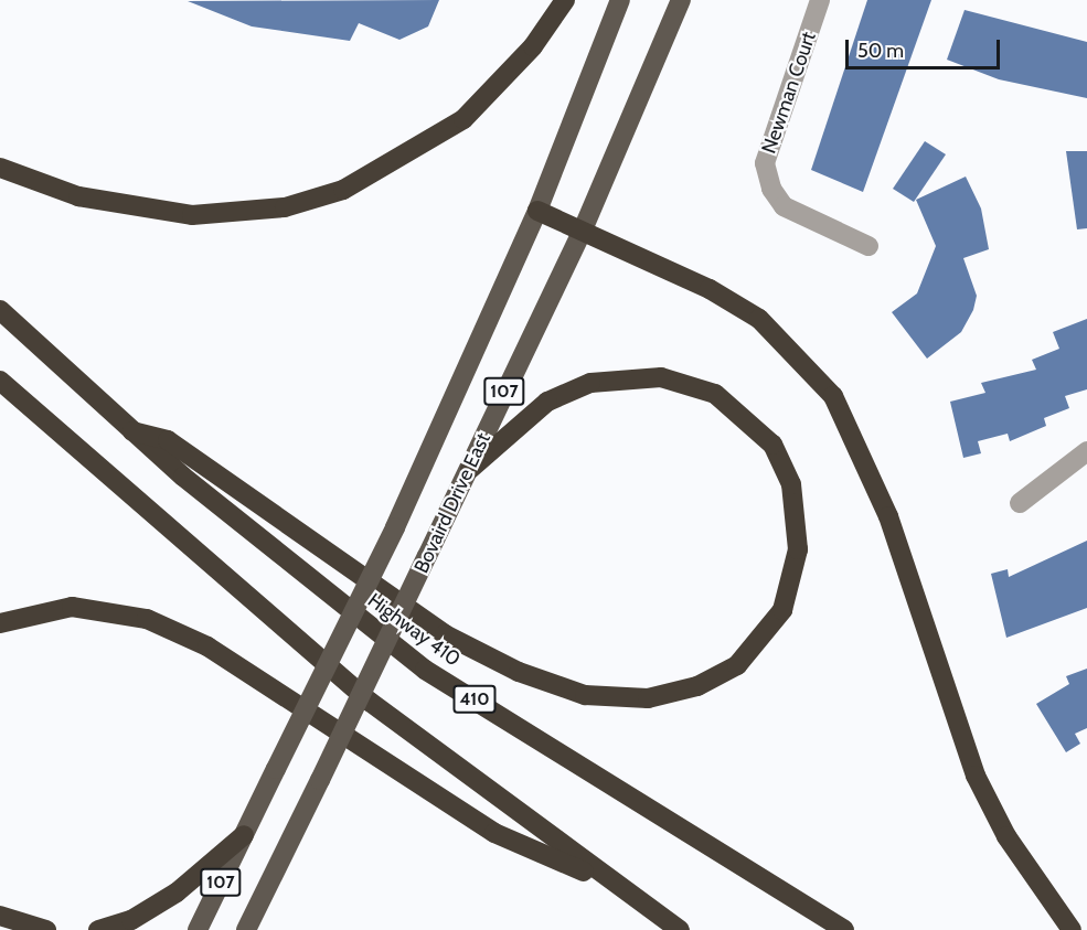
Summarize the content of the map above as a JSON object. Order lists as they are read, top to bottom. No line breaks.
{"streets":{"highway":["Highway 410","410"],"main road":["107","Bovaird Drive East"],"street":["Newman Court"]},"scale_bar":"50 m"}
